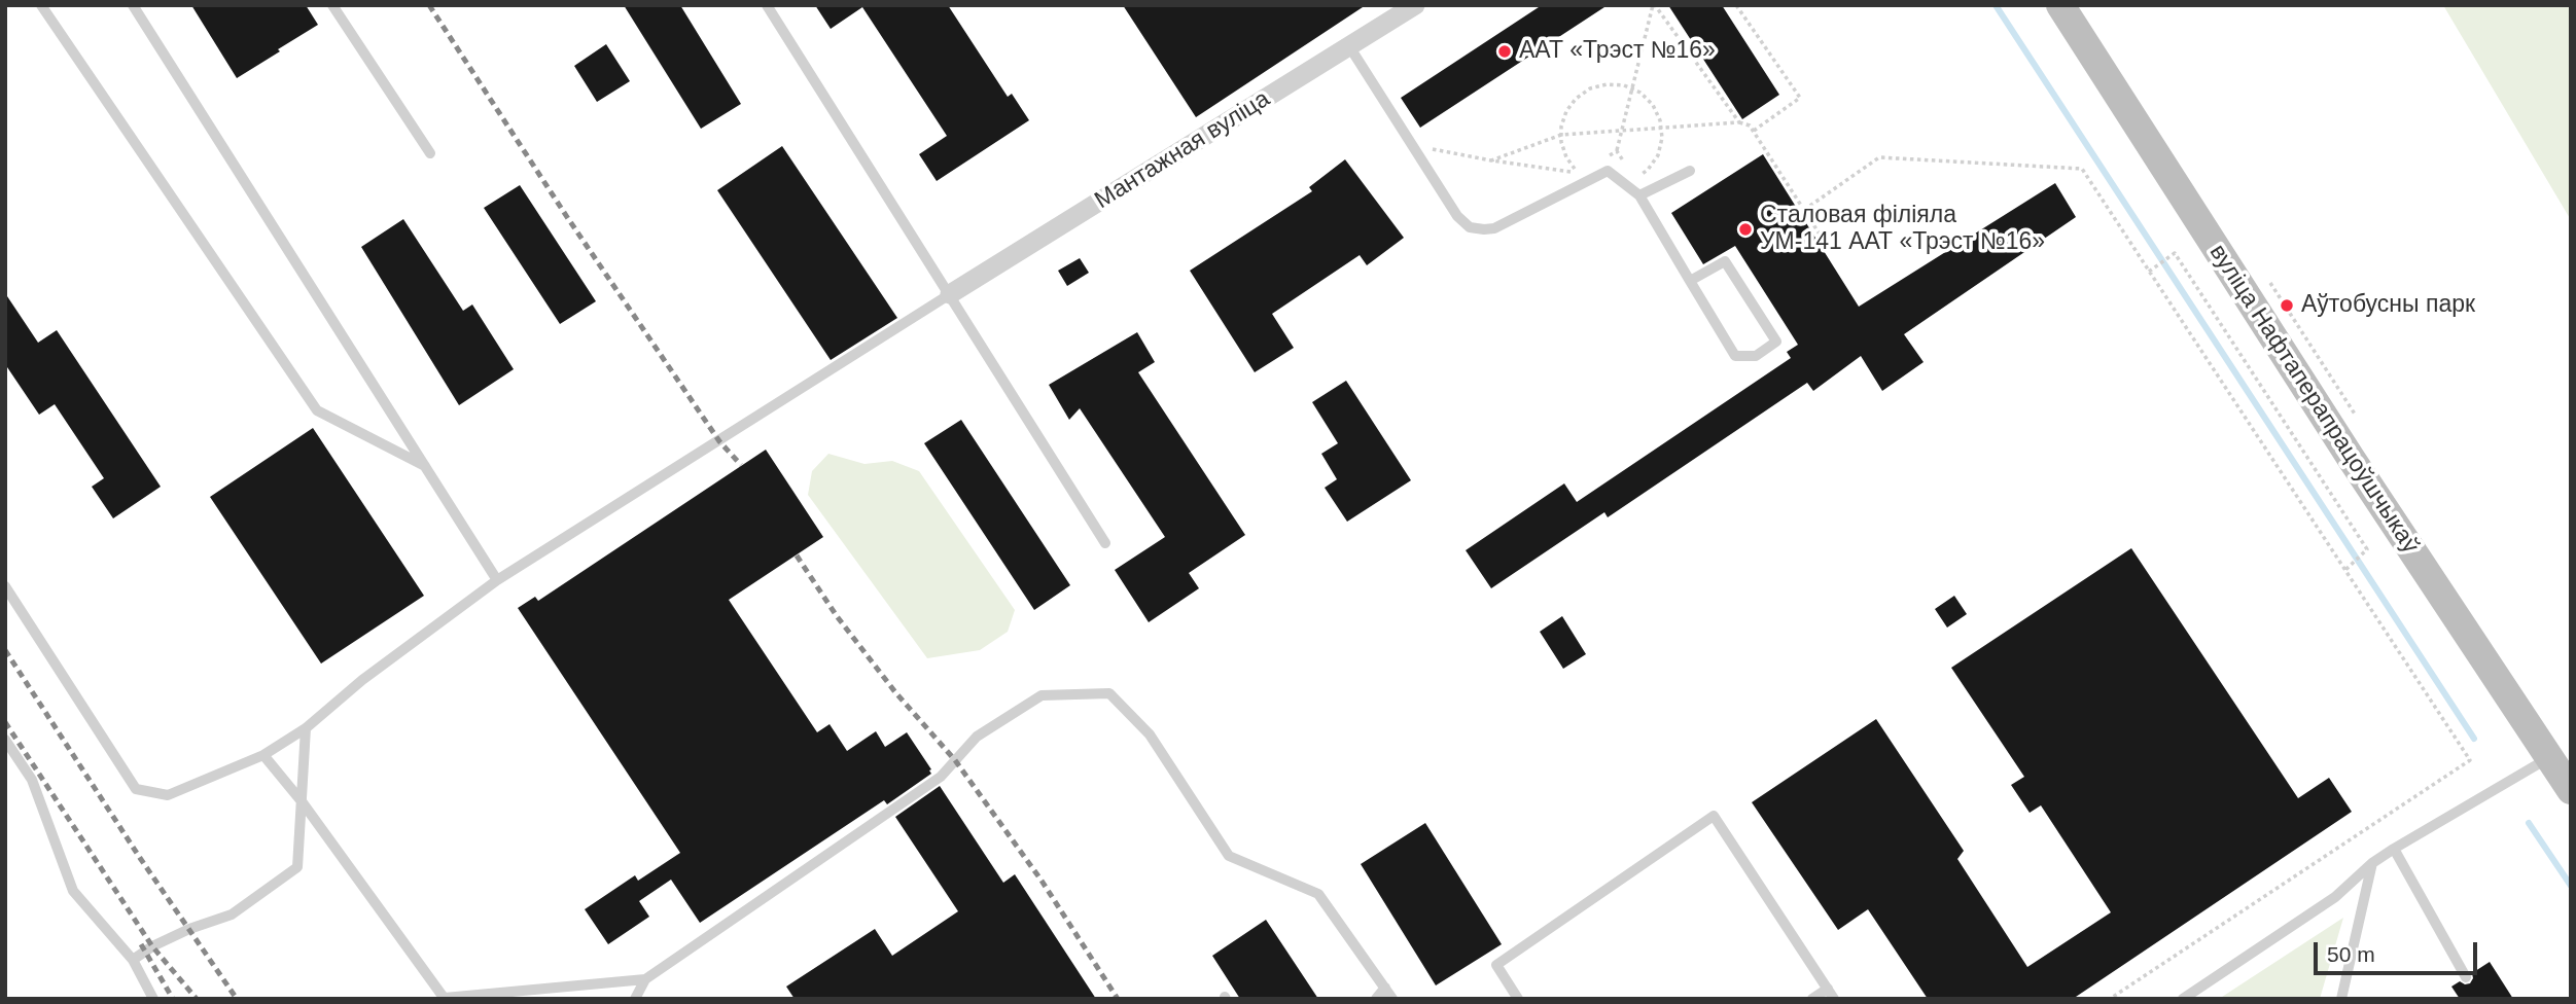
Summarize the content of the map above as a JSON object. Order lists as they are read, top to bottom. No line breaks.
{"streets":{"main road":["вуліца Нафтаперапрацоўшчыкаў"],"street":["Мантажная вуліца"]},"places":["ААТ «Трэст №16»","Сталовая філіяла УМ-141 ААТ «Трэст №16»","Аўтобусны парк"],"scale_bar":"50 m"}
